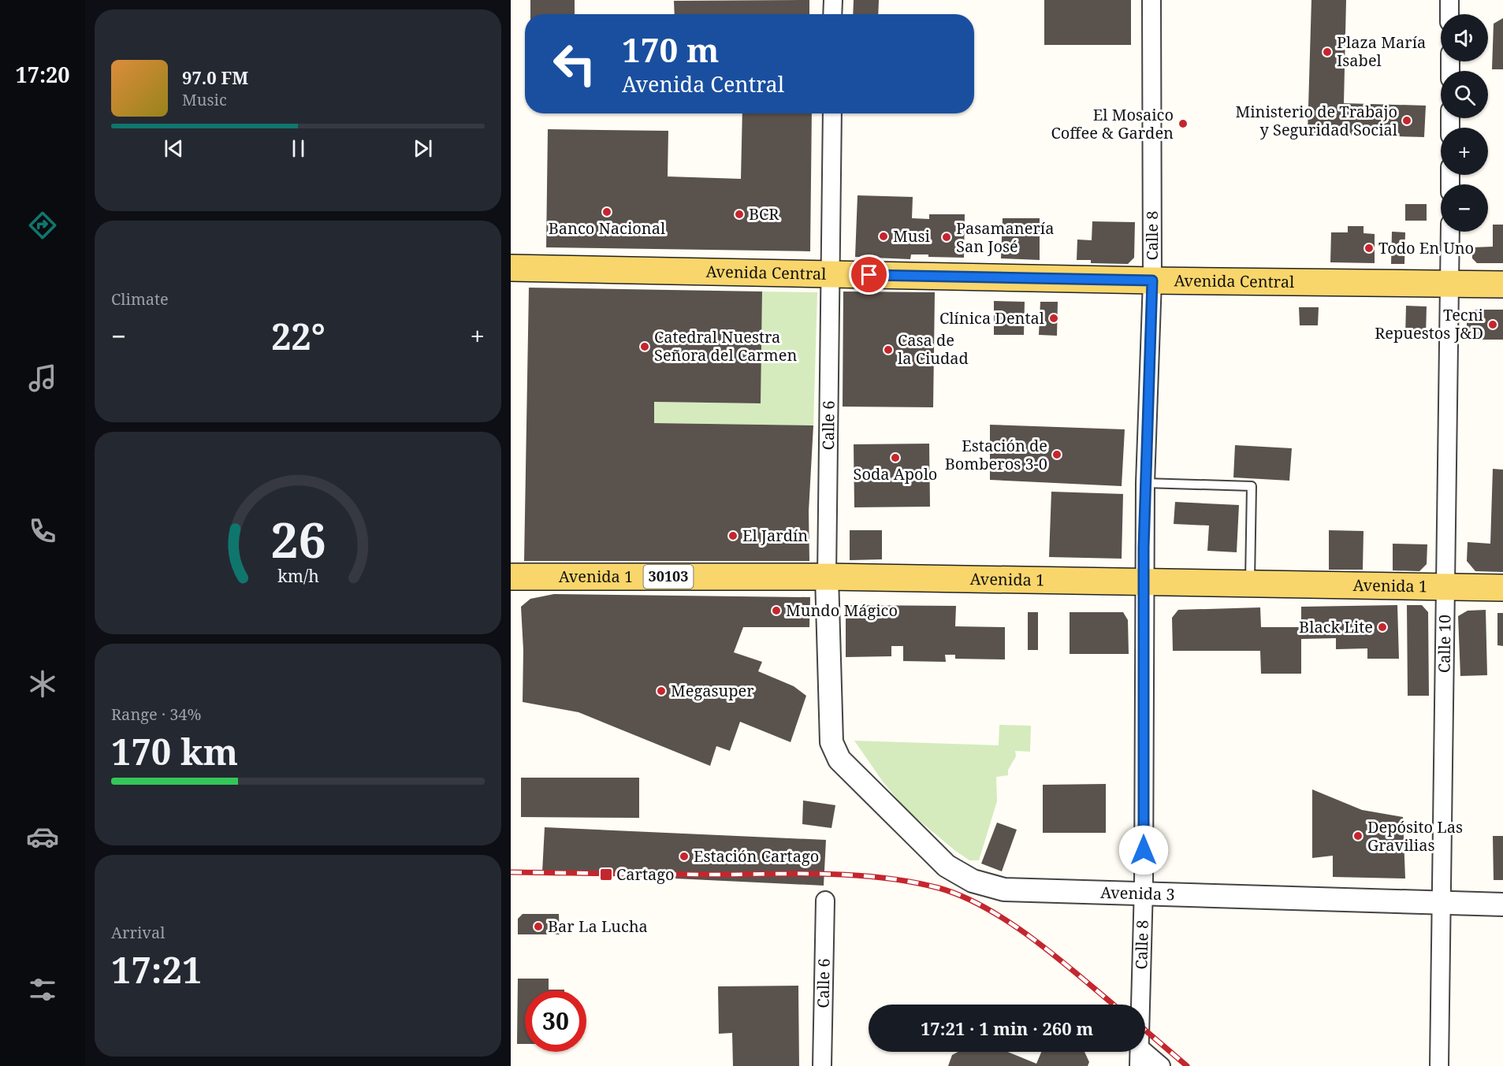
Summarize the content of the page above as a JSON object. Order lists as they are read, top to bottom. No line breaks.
{"streets":{"main road":["Avenida Central","Avenida 1","30103"],"street":["Calle 8","Calle 6","Calle 10","Avenida 3"]},"crossings":[["Calle 8","Avenida Central"],["Calle 8","Avenida 1"],["Calle 8","Avenida 3"],["Avenida Central","Calle 6"],["Avenida Central","Calle 10"],["Calle 6","Avenida 1"],["Calle 6","Avenida 3"],["Avenida 1","Calle 10"],["Calle 10","Avenida 3"]],"places":{"other":["Plaza María Isabel","Ministerio de Trabajo y Seguridad Social","El Mosaico Coffee & Garden","Banco Nacional","BCR","Musi","Pasamanería San José","Todo En Uno","Clínica Dental","Tecni Repuestos J&D","Catedral Nuestra Señora del Carmen","Casa de la Ciudad","Estación de Bomberos 3-0","Soda Apolo","El Jardín","Mundo Mágico","Black Lite","Megasuper","Depósito Las Gravilias","Estación Cartago","Bar La Lucha"],"transit":["Cartago"]},"page":{"tabs":"17:20","map_buttons":["+","−"],"turn":["170 m","Avenida Central"],"song":["97.0 FM","Music"],"tile":["Climate",["Range · 34%","170 km"],["Arrival","17:21"]],"heat":["−","22°","+"],"limit":"30","trip":"17:21 · 1 min · 260 m","gauge":["26","km/h"]}}
